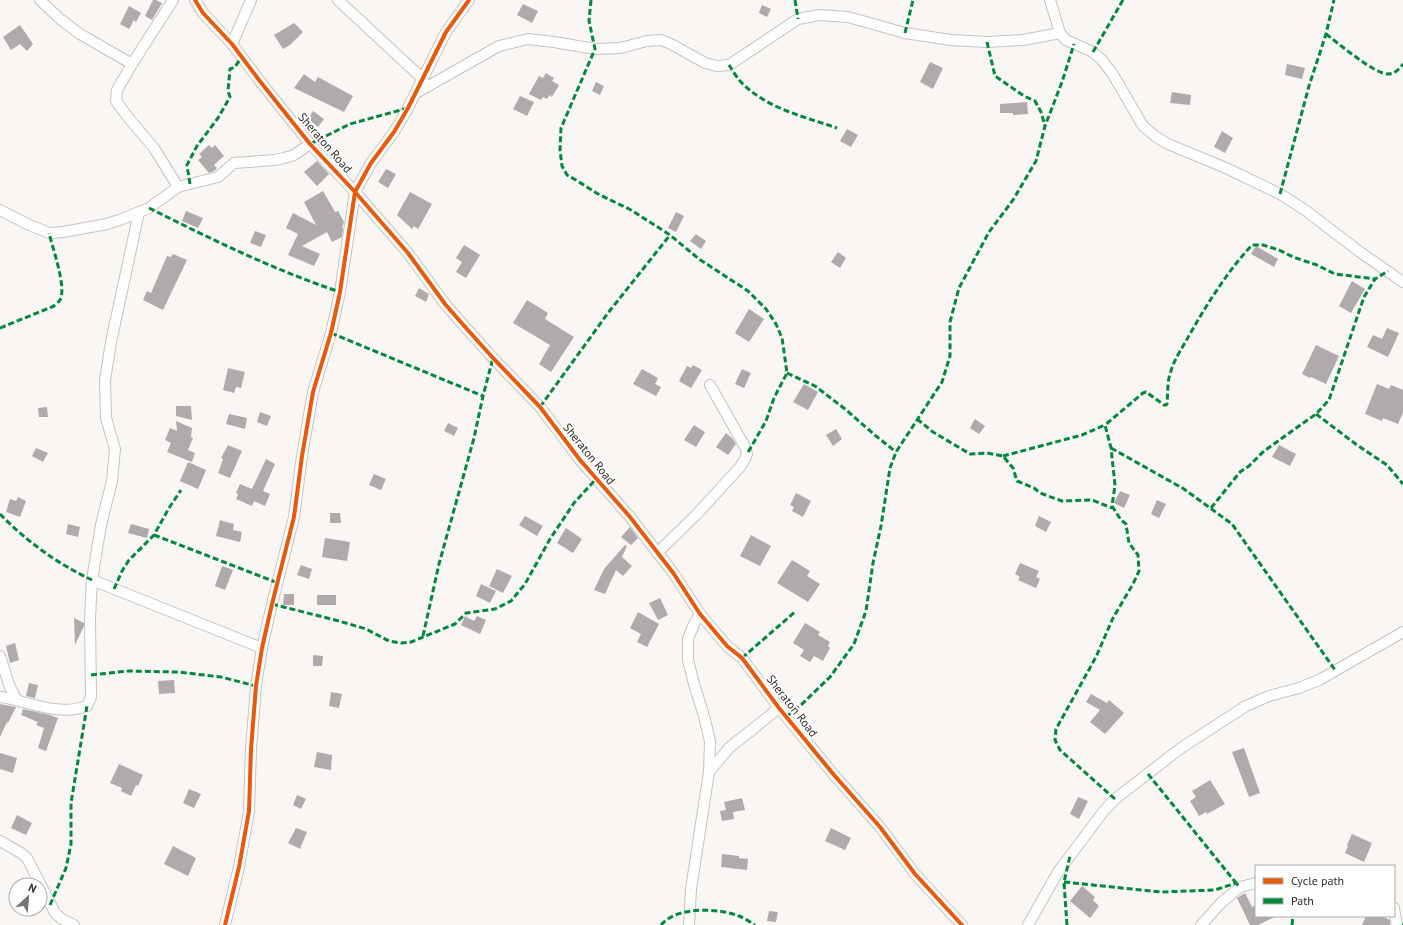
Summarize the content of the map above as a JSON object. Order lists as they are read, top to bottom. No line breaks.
{"streets":{"street":["Sheraton Road"]},"legend":["Cycle path","Path"],"north":"top right"}
